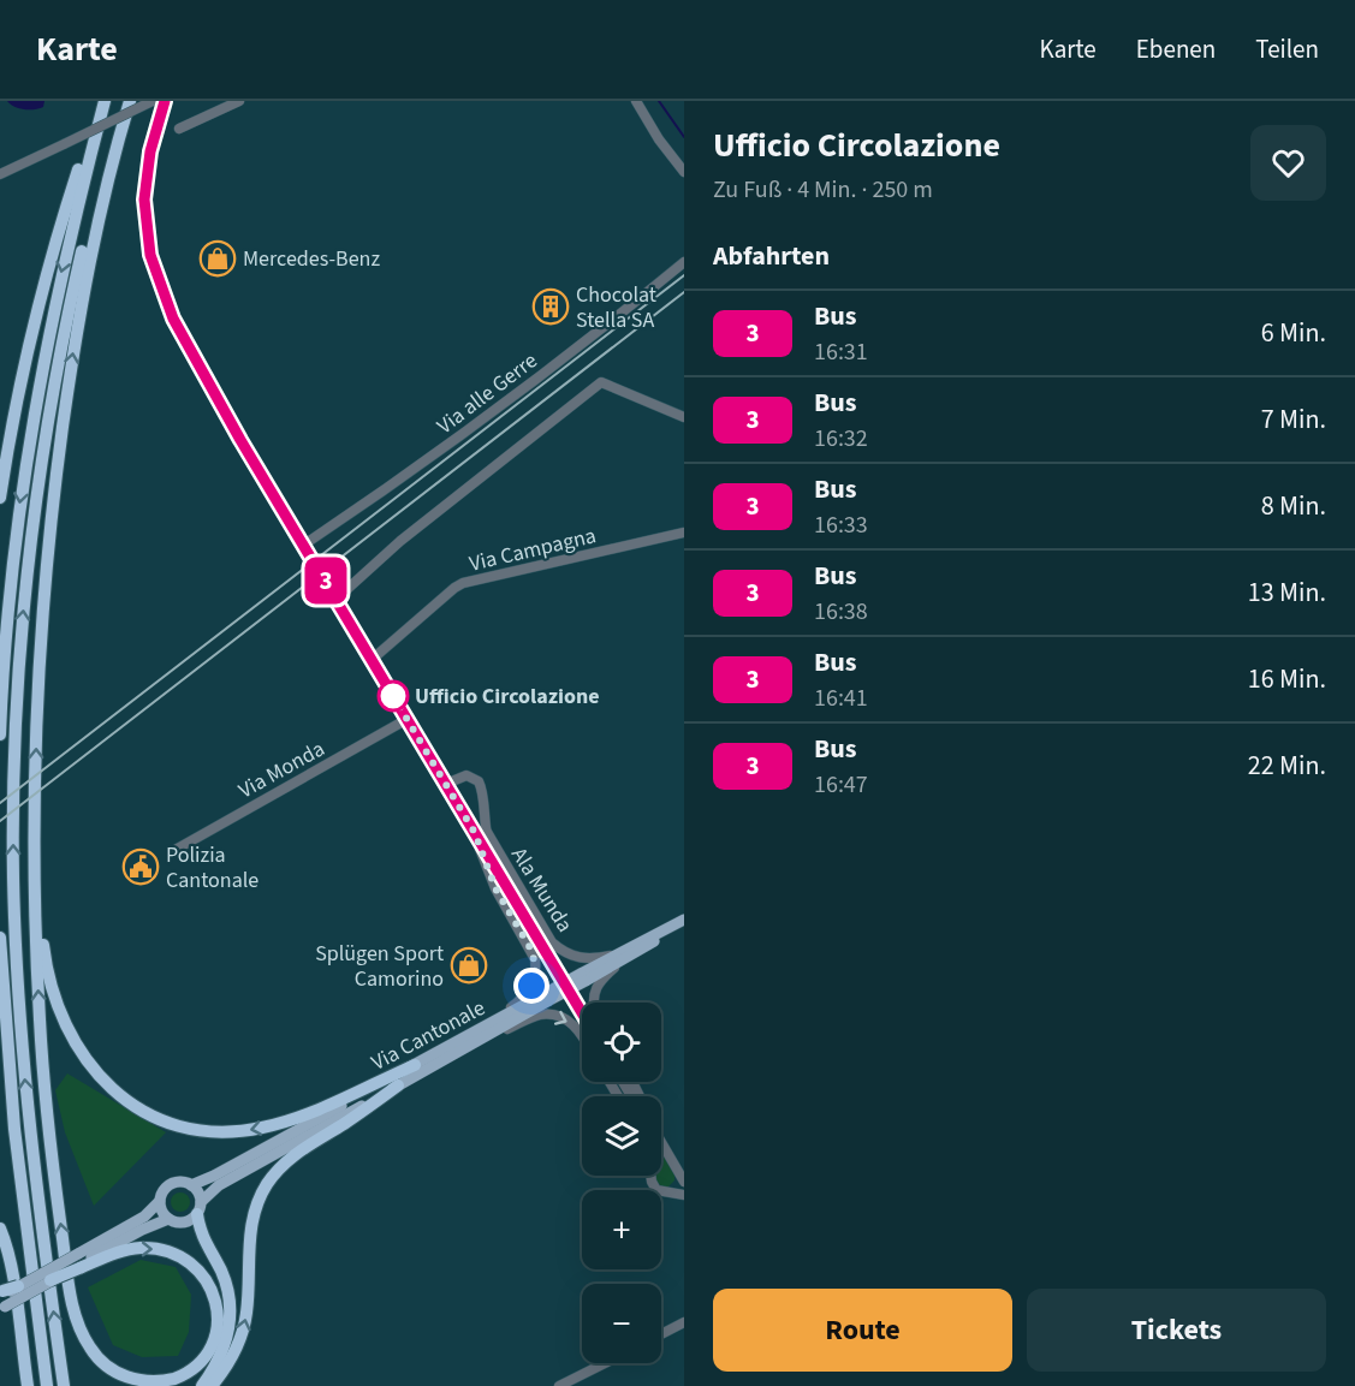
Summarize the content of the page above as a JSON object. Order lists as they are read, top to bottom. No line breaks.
{"streets":{"main road":["Via Cantonale"],"street":["Via alle Gerre","Via Campagna","Via Monda","Ala Munda"]},"crossings":[["Via alle Gerre","Ala Munda"],["Via Campagna","Ala Munda"],["Via Monda","Ala Munda"],["Ala Munda","Via Cantonale"]],"places":{"shop":["Mercedes-Benz","Splügen Sport Camorino"],"building":["Chocolat Stella SA"],"other":["Ufficio Circolazione"],"public building":["Polizia Cantonale"]},"lines":["bus line 3"],"page":{"header":"Karte","nav":["Karte","Ebenen","Teilen"],"on_map":"3","heading":[["Ufficio Circolazione","Zu Fuß · 4 Min. · 250 m"],"Abfahrten"],"list":[{"mark":"3","name":"Bus","note":"16:31","value":"6 Min."},{"mark":"3","name":"Bus","note":"16:32","value":"7 Min."},{"mark":"3","name":"Bus","note":"16:33","value":"8 Min."},{"mark":"3","name":"Bus","note":"16:38","value":"13 Min."},{"mark":"3","name":"Bus","note":"16:41","value":"16 Min."},{"mark":"3","name":"Bus","note":"16:47","value":"22 Min."}],"map_buttons":["+","−"],"buttons":["Route","Tickets"]}}
